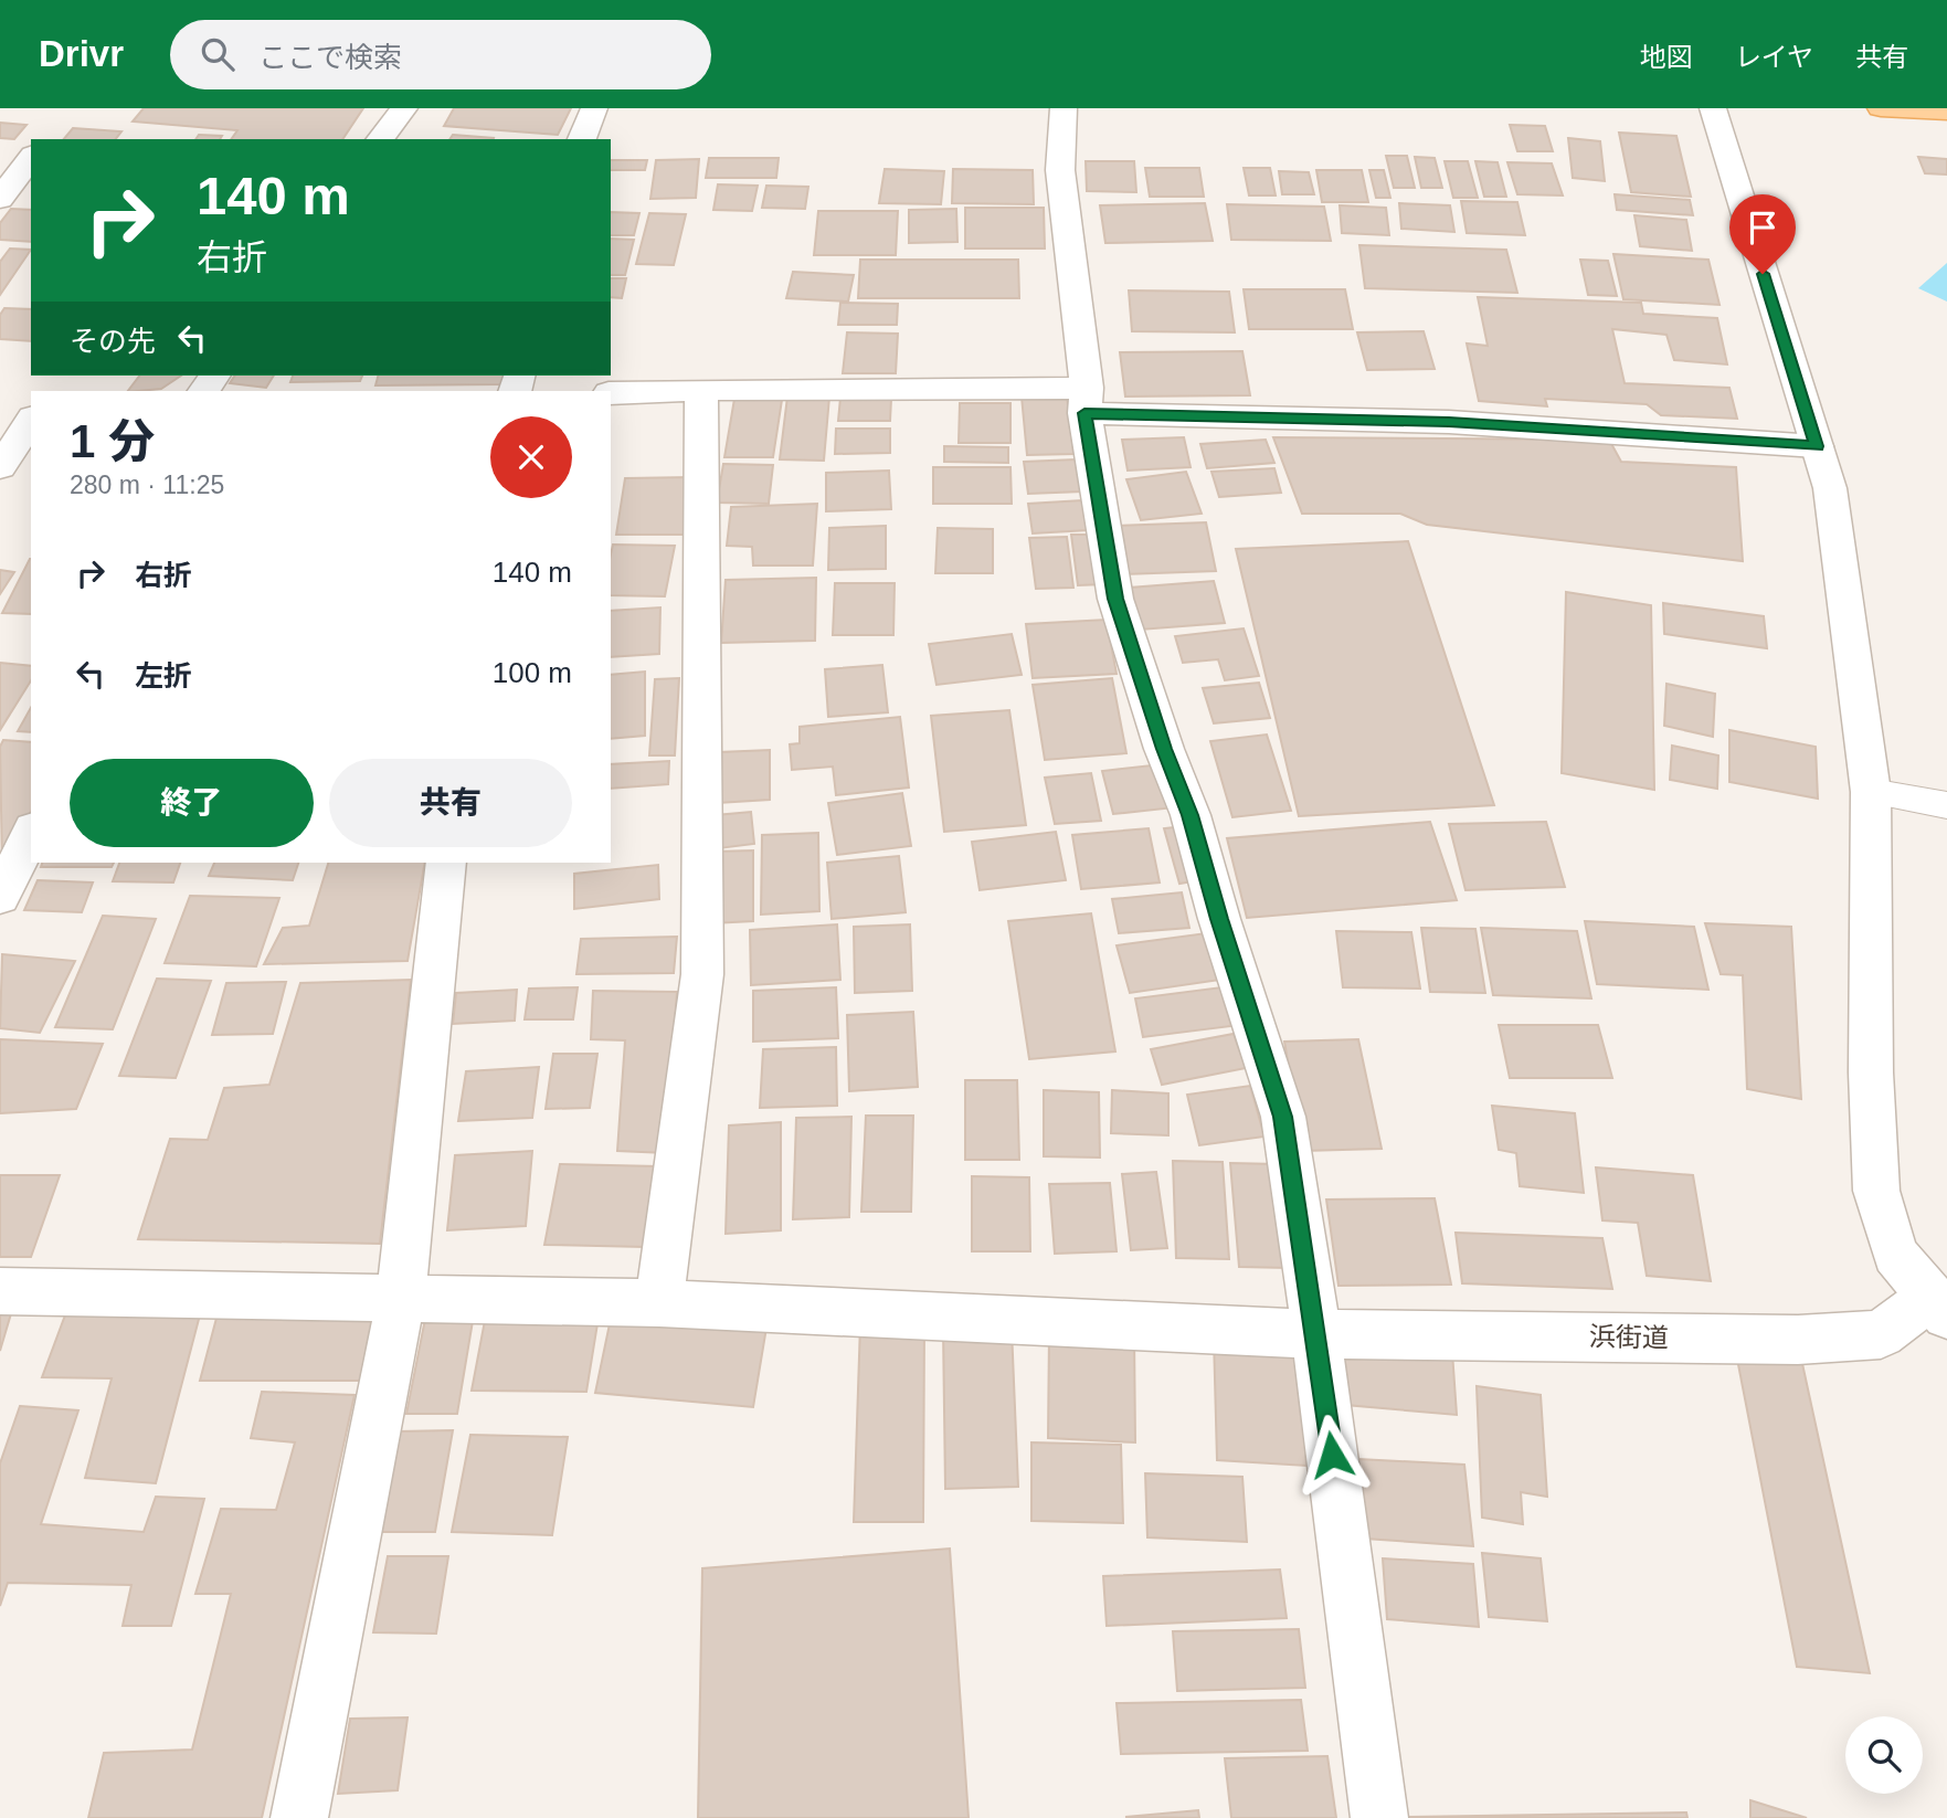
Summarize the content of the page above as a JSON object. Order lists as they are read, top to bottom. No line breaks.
{"streets":{"street":["浜街道"]},"page":{"header":"Drivr","search":"ここで検索","nav":["地図","レイヤ","共有"],"turn":["140 m","右折"],"then":"その先","heading":["1 分","280 m · 11:25"],"list":[{"name":"右折","value":"140 m"},{"name":"左折","value":"100 m"}],"buttons":["終了","共有"]}}
